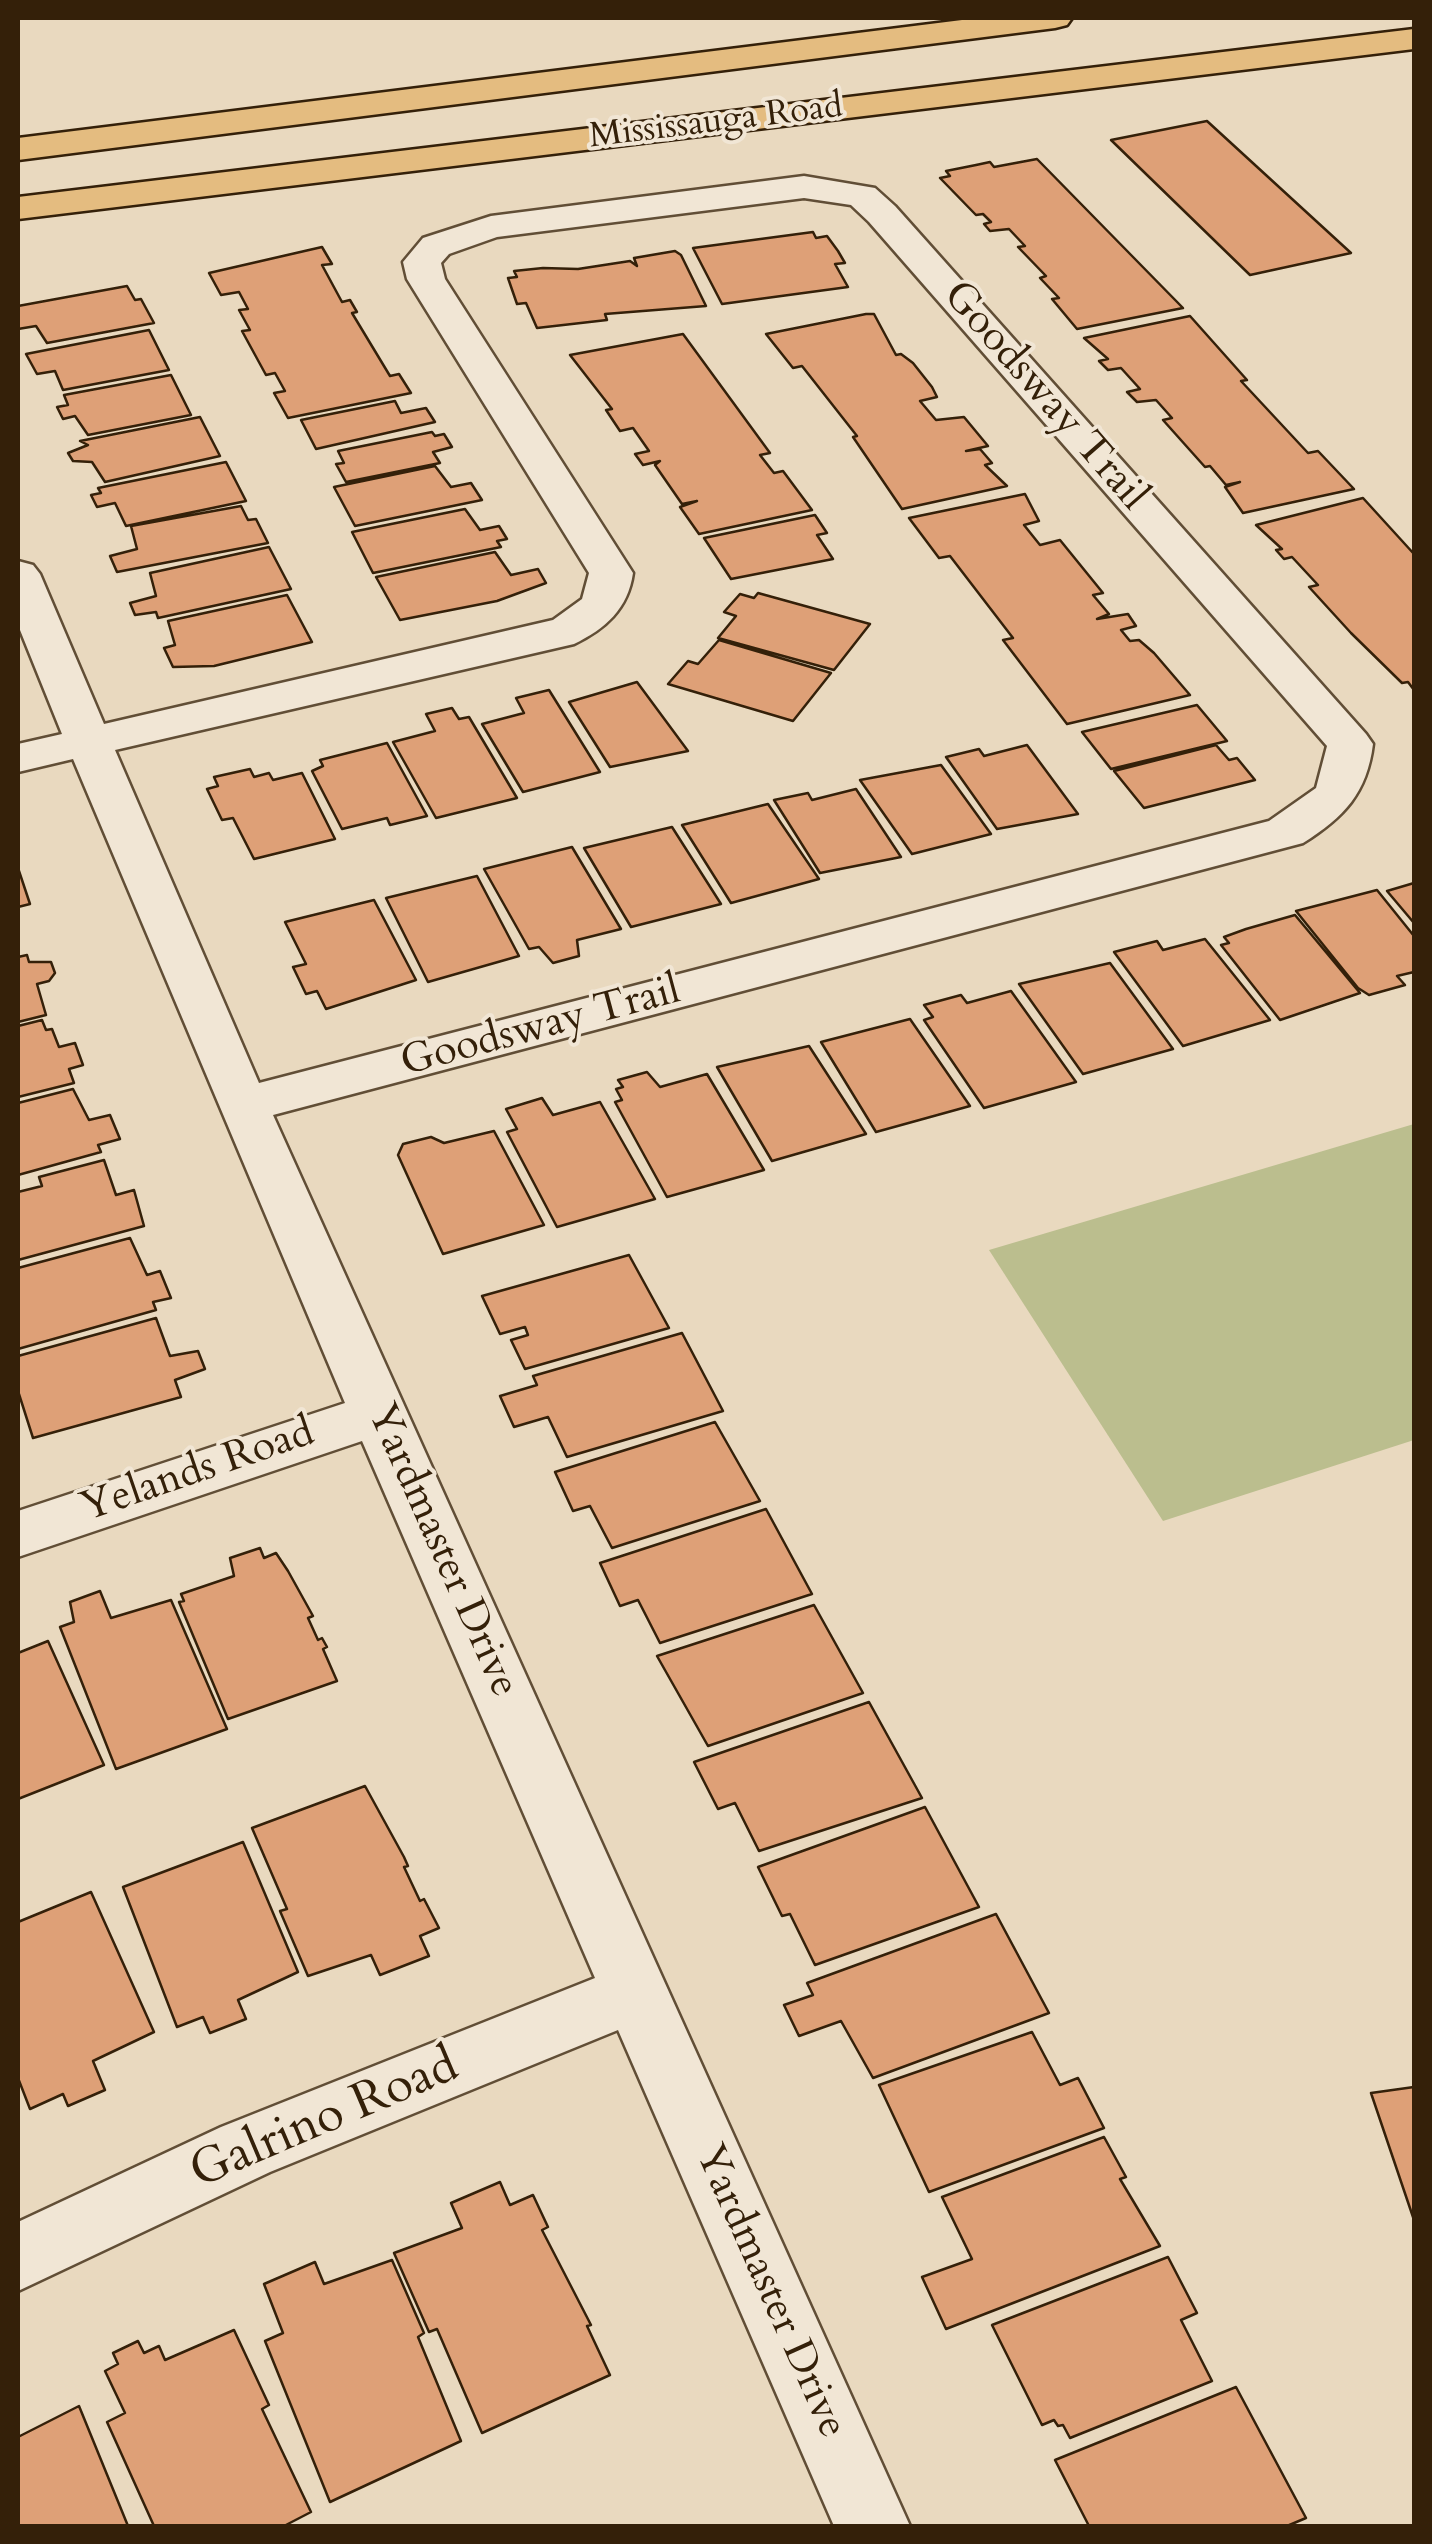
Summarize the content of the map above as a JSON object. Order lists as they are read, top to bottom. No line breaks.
{"streets":{"main road":["Mississauga Road"],"street":["Goodsway Trail","Yelands Road","Yardmaster Drive","Galrino Road"]},"crossings":[["Goodsway Trail","Yardmaster Drive"],["Yelands Road","Yardmaster Drive"],["Yardmaster Drive","Galrino Road"]]}
